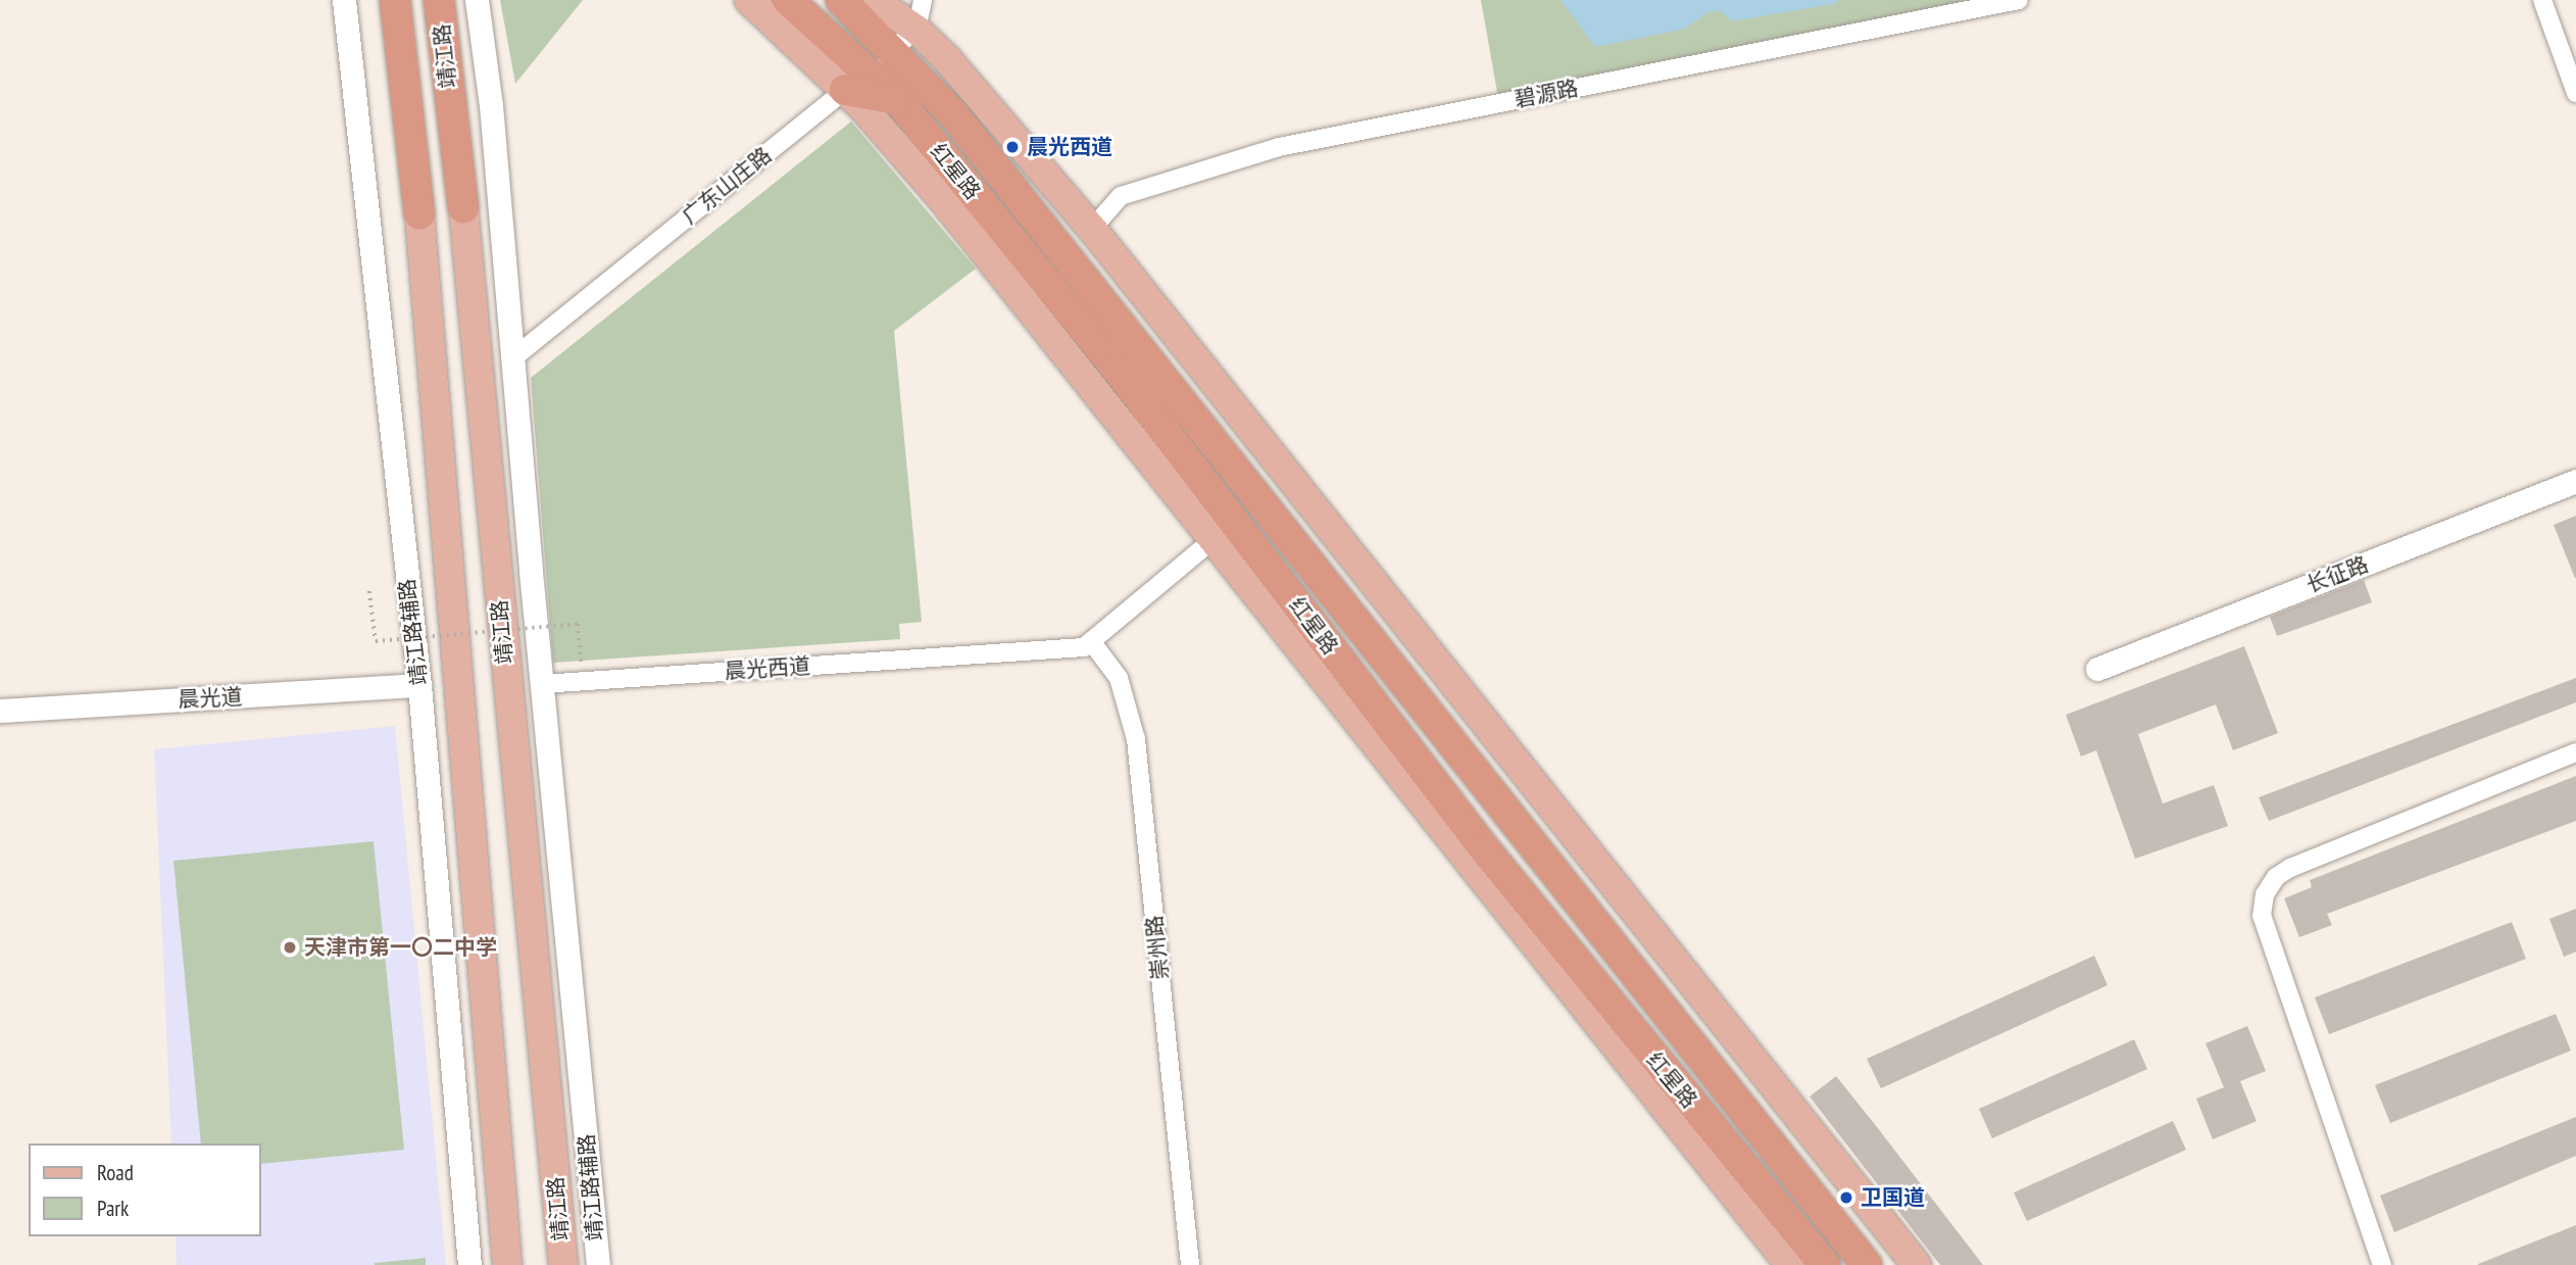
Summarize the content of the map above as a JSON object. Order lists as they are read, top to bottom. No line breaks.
{"streets":{"highway":["靖江路","红星路"],"street":["碧源路","广东山庄路","长征路","靖江路辅路","晨光西道","晨光道","崇州路"]},"crossings":[["红星路","广东山庄路"],["广东山庄路","靖江路辅路"],["靖江路辅路","晨光西道"],["靖江路辅路","晨光道"],["晨光西道","崇州路"]],"places":["晨光西道","天津市第一〇二中学","卫国道"],"legend":["Road","Park"]}
